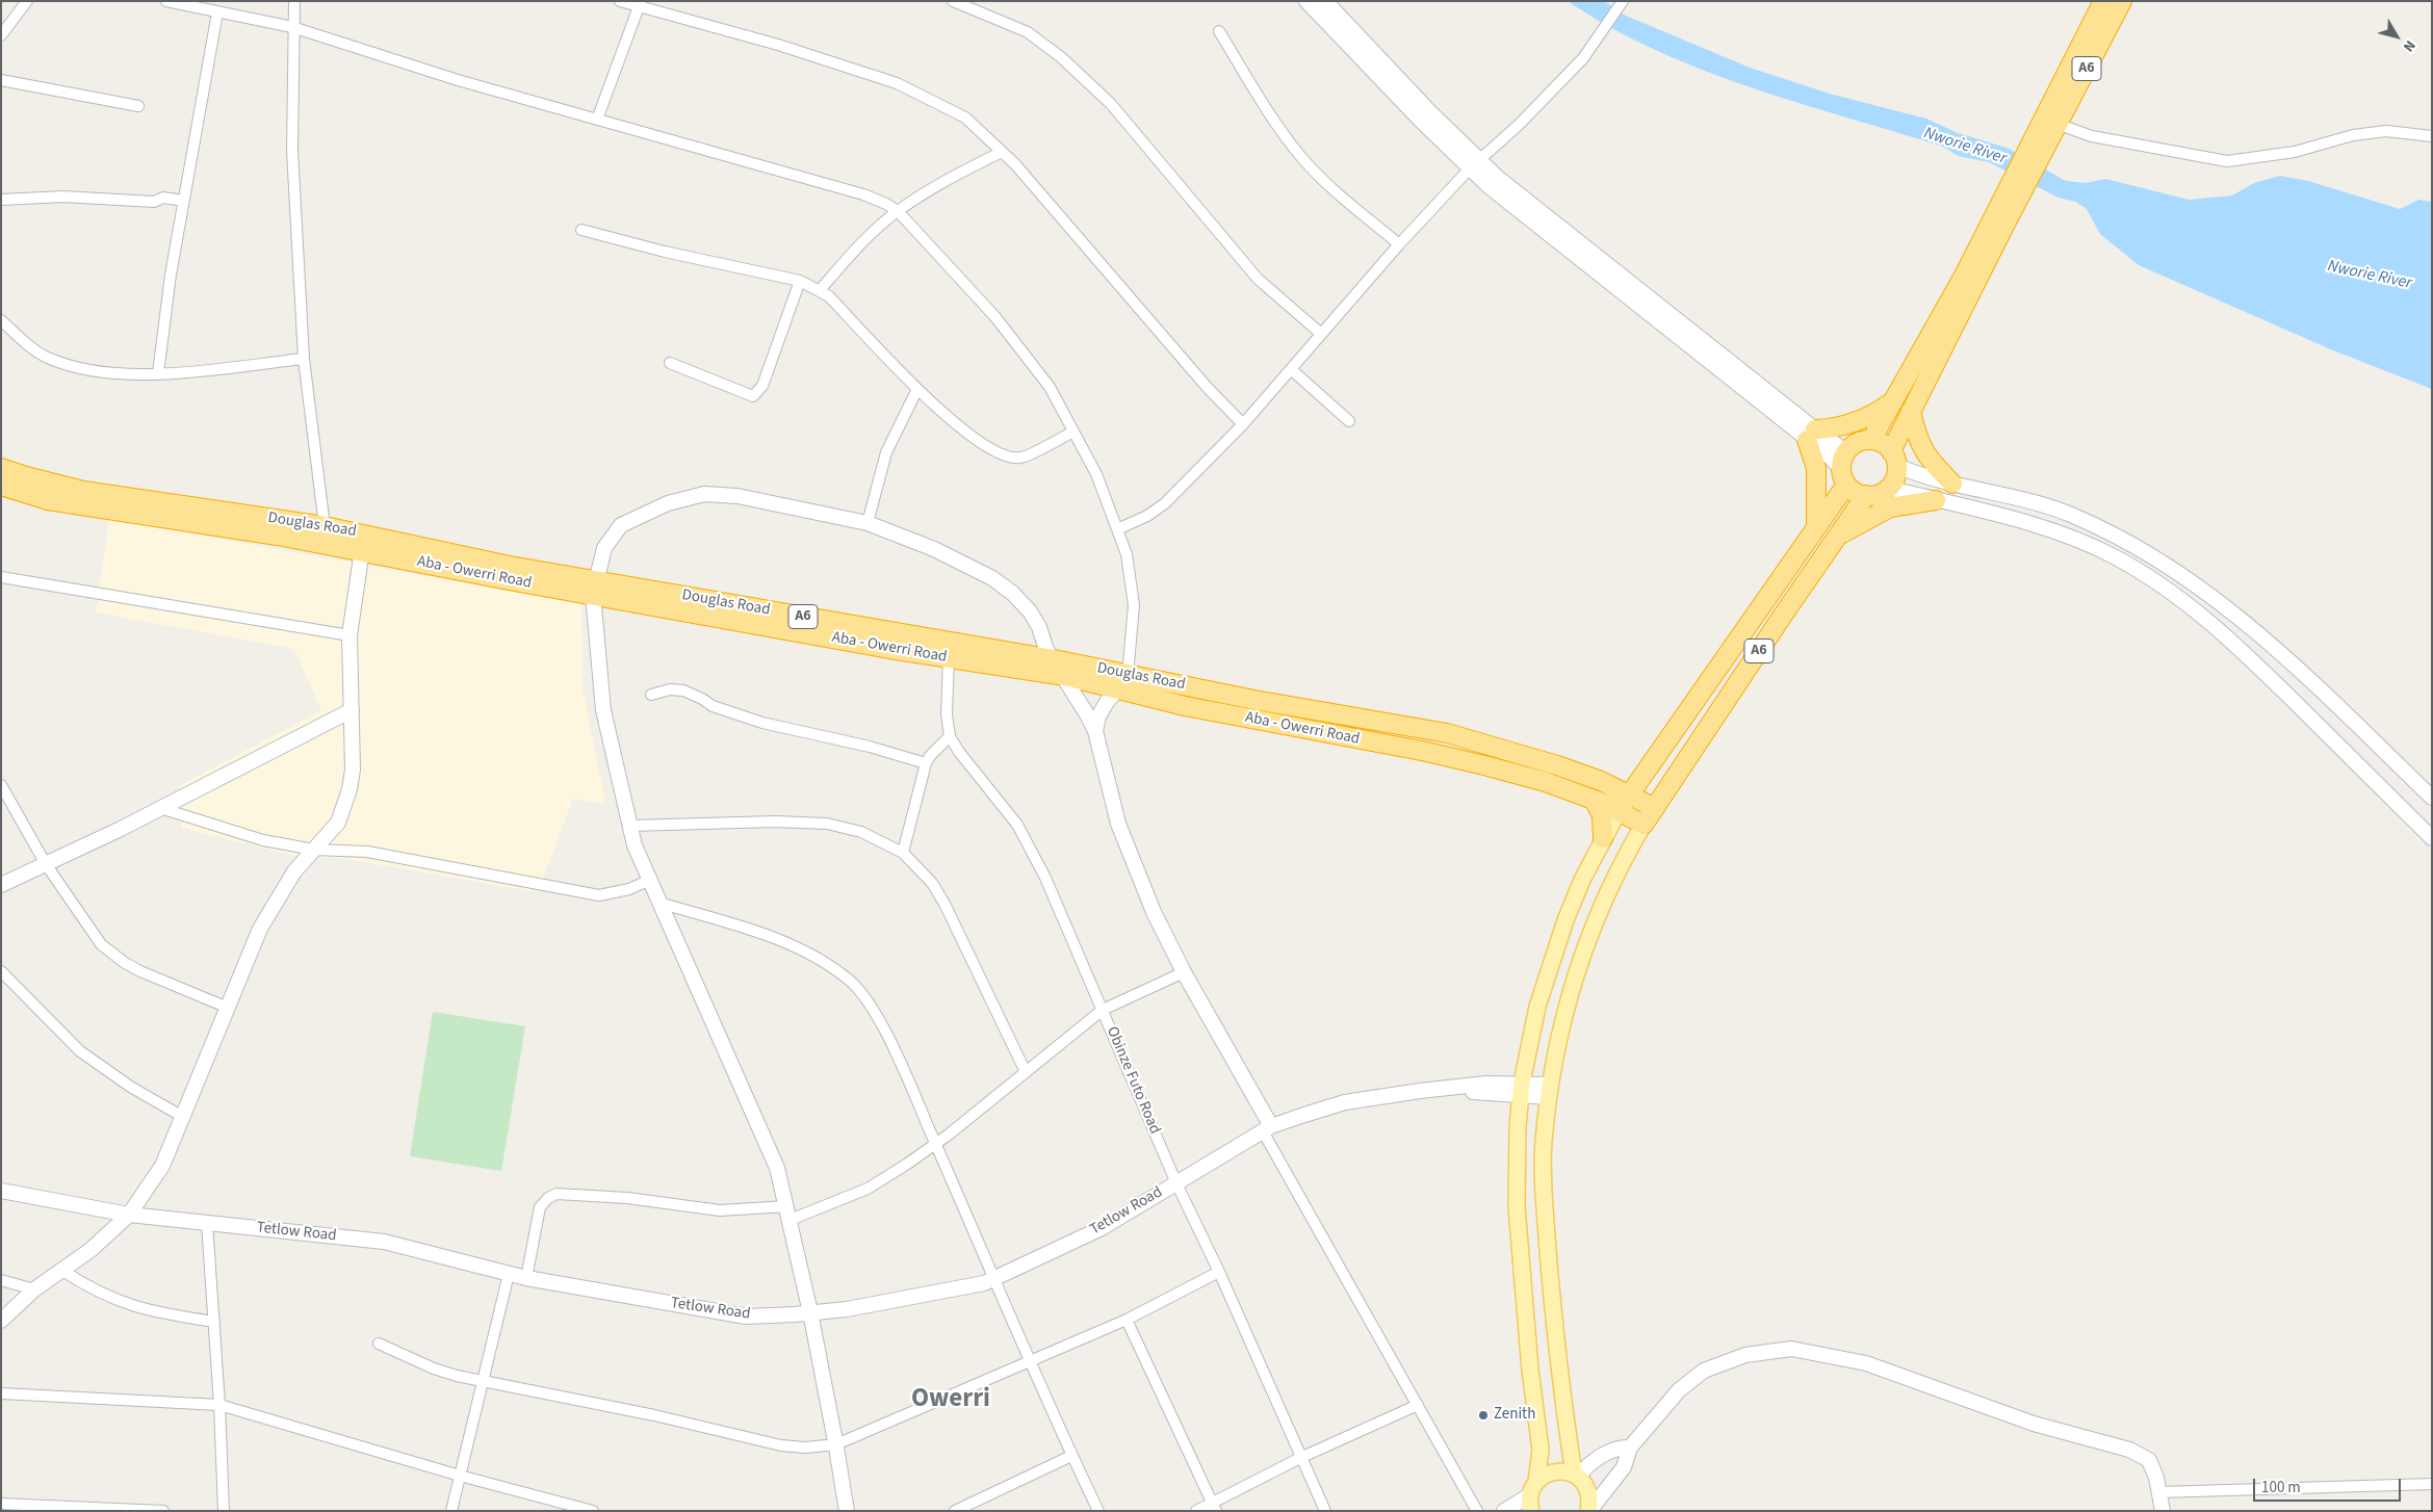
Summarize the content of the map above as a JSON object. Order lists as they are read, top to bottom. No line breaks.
{"streets":{"highway":["A6","Douglas Road","Aba - Owerri Road"],"street":["Obinze Futo Road","Tetlow Road"]},"crossings":[["A6","Douglas Road"],["A6","Aba - Owerri Road"],["Douglas Road","Aba - Owerri Road"],["Aba - Owerri Road","Obinze Futo Road"],["Obinze Futo Road","Tetlow Road"]],"districts":["Owerri"],"water":["Nworie River"],"places":["Zenith"],"scale_bar":"100 m","north":"bottom right"}
